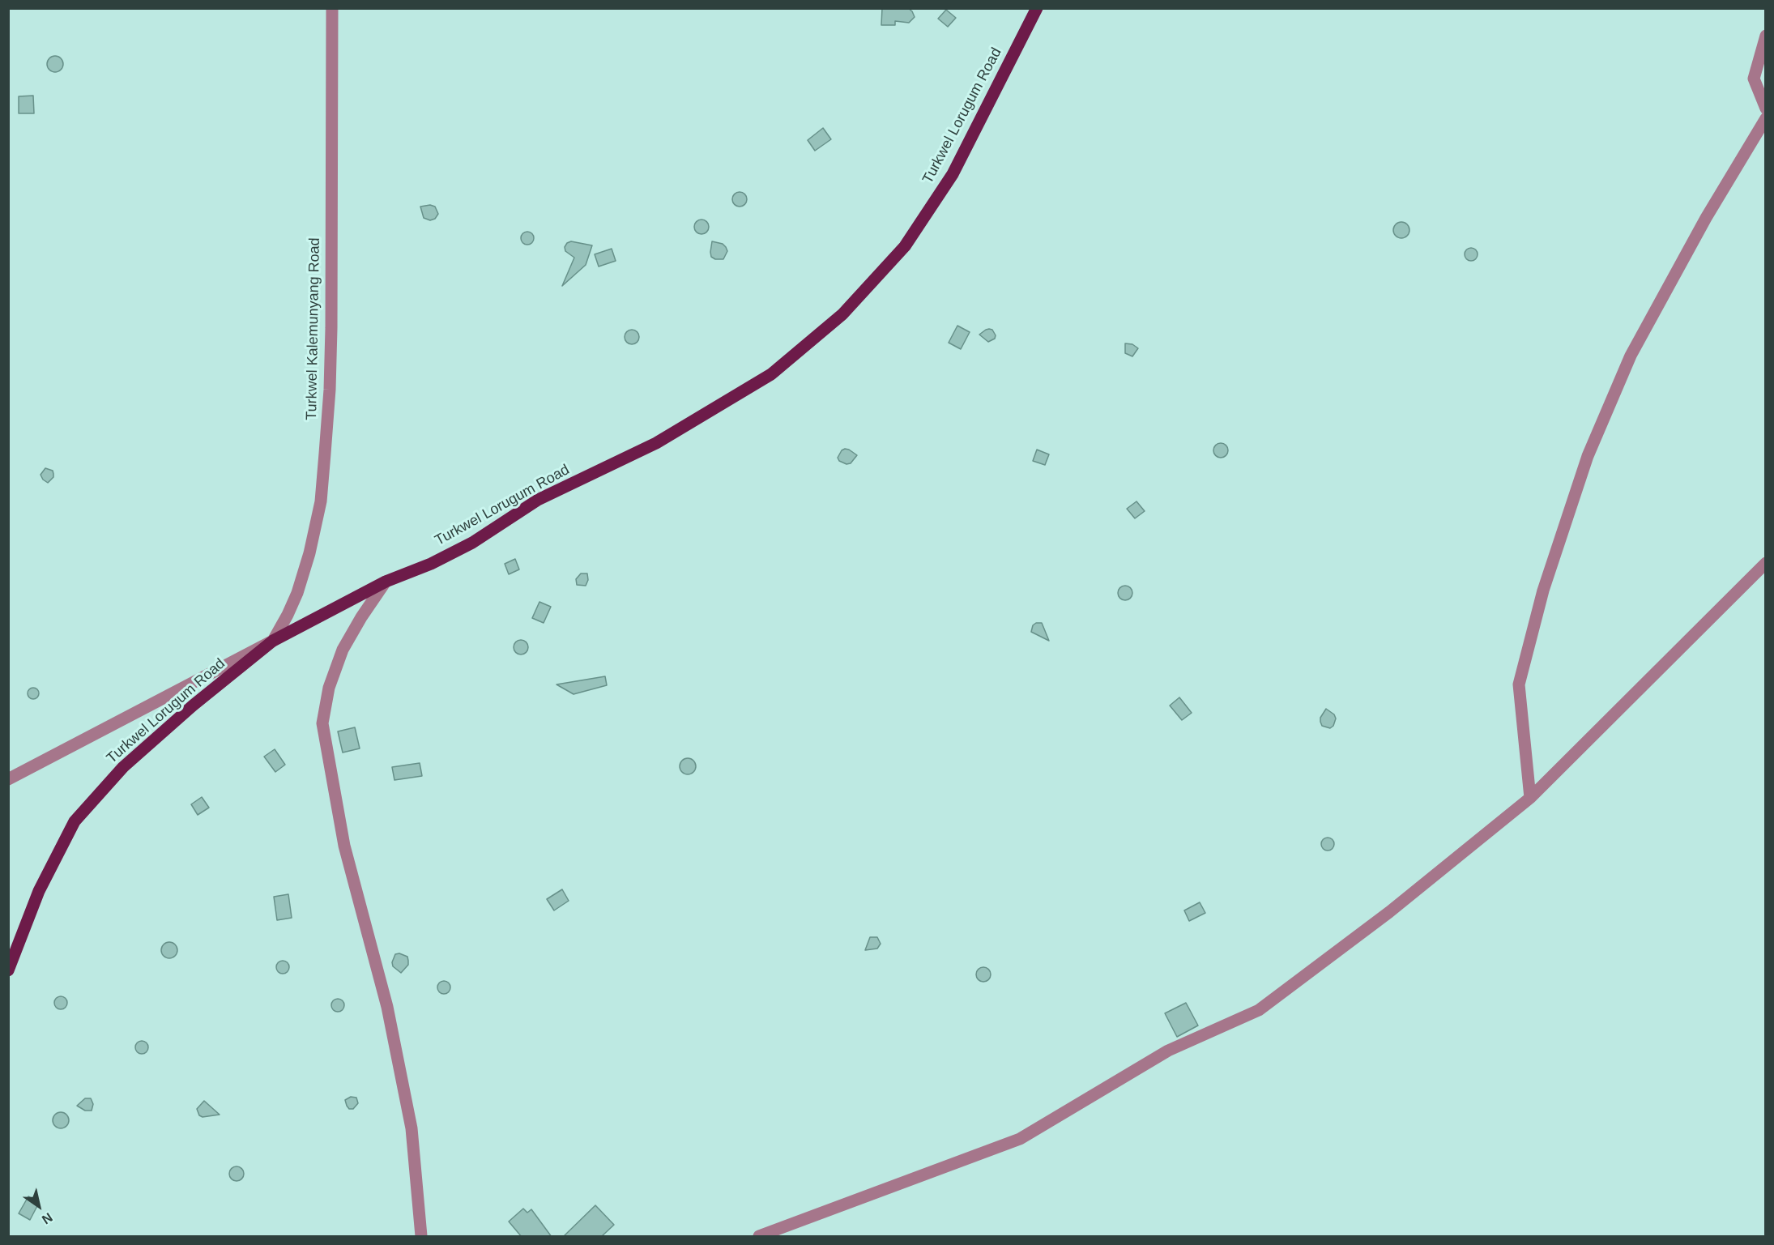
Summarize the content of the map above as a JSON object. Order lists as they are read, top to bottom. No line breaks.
{"streets":{"main road":["Turkwel Lorugum Road"],"street":["Turkwel Kalemunyang Road"]},"crossings":[["Turkwel Lorugum Road","Turkwel Kalemunyang Road"]],"north":"bottom right"}
